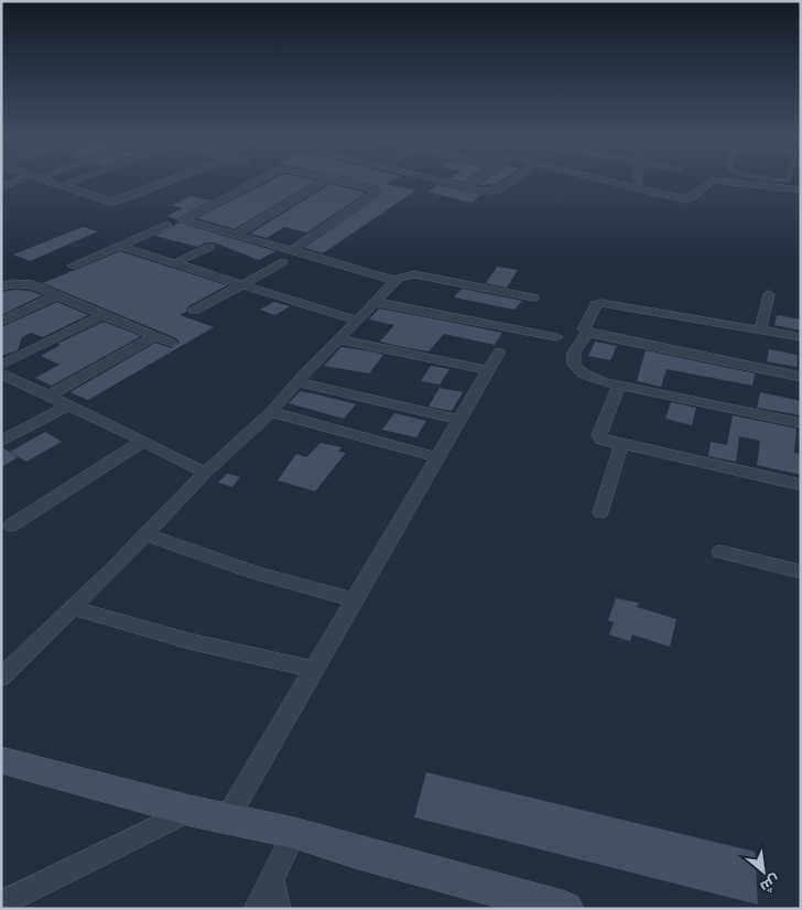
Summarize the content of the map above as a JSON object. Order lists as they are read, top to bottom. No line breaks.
{"north":"bottom right"}
